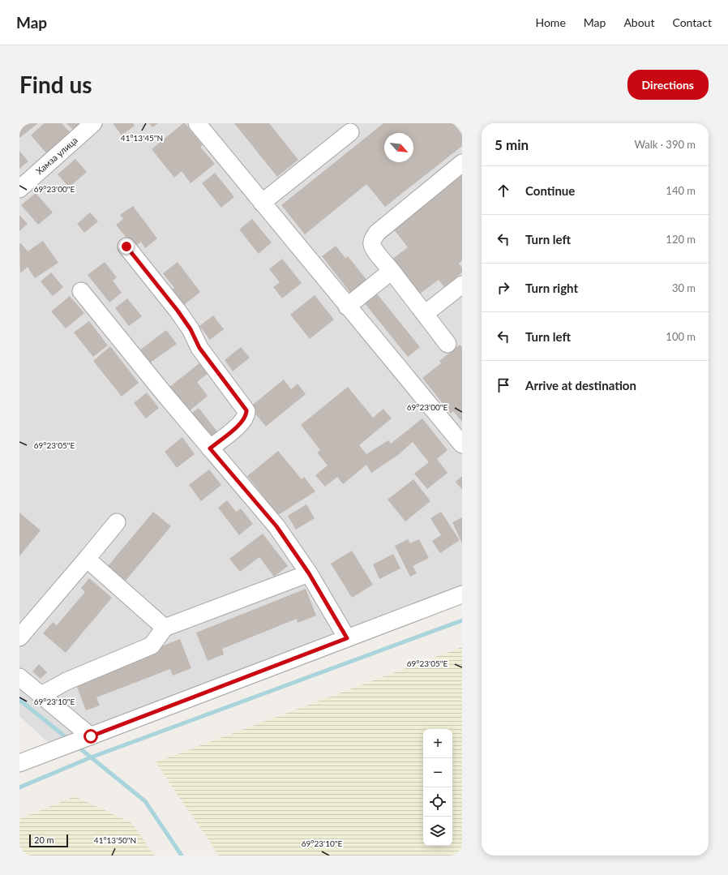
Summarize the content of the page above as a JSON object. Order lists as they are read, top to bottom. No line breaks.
{"streets":{"street":["Хамза улица"]},"scale_bar":"20 m","north":"bottom right","page":{"header":"Map","nav":["Home","Map","About","Contact"],"buttons":"Directions","title":"Find us","heading":["5 min","Walk · 390 m"],"list":[["Continue","140 m"],["Turn left","120 m"],["Turn right","30 m"],["Turn left","100 m"],"Arrive at destination"],"map_buttons":["+","−"],"scale":"20 m"},"coordinates":["41°13'45\"N","69°23'00\"E","69°23'05\"E","69°23'10\"E","41°13'50\"N"]}
